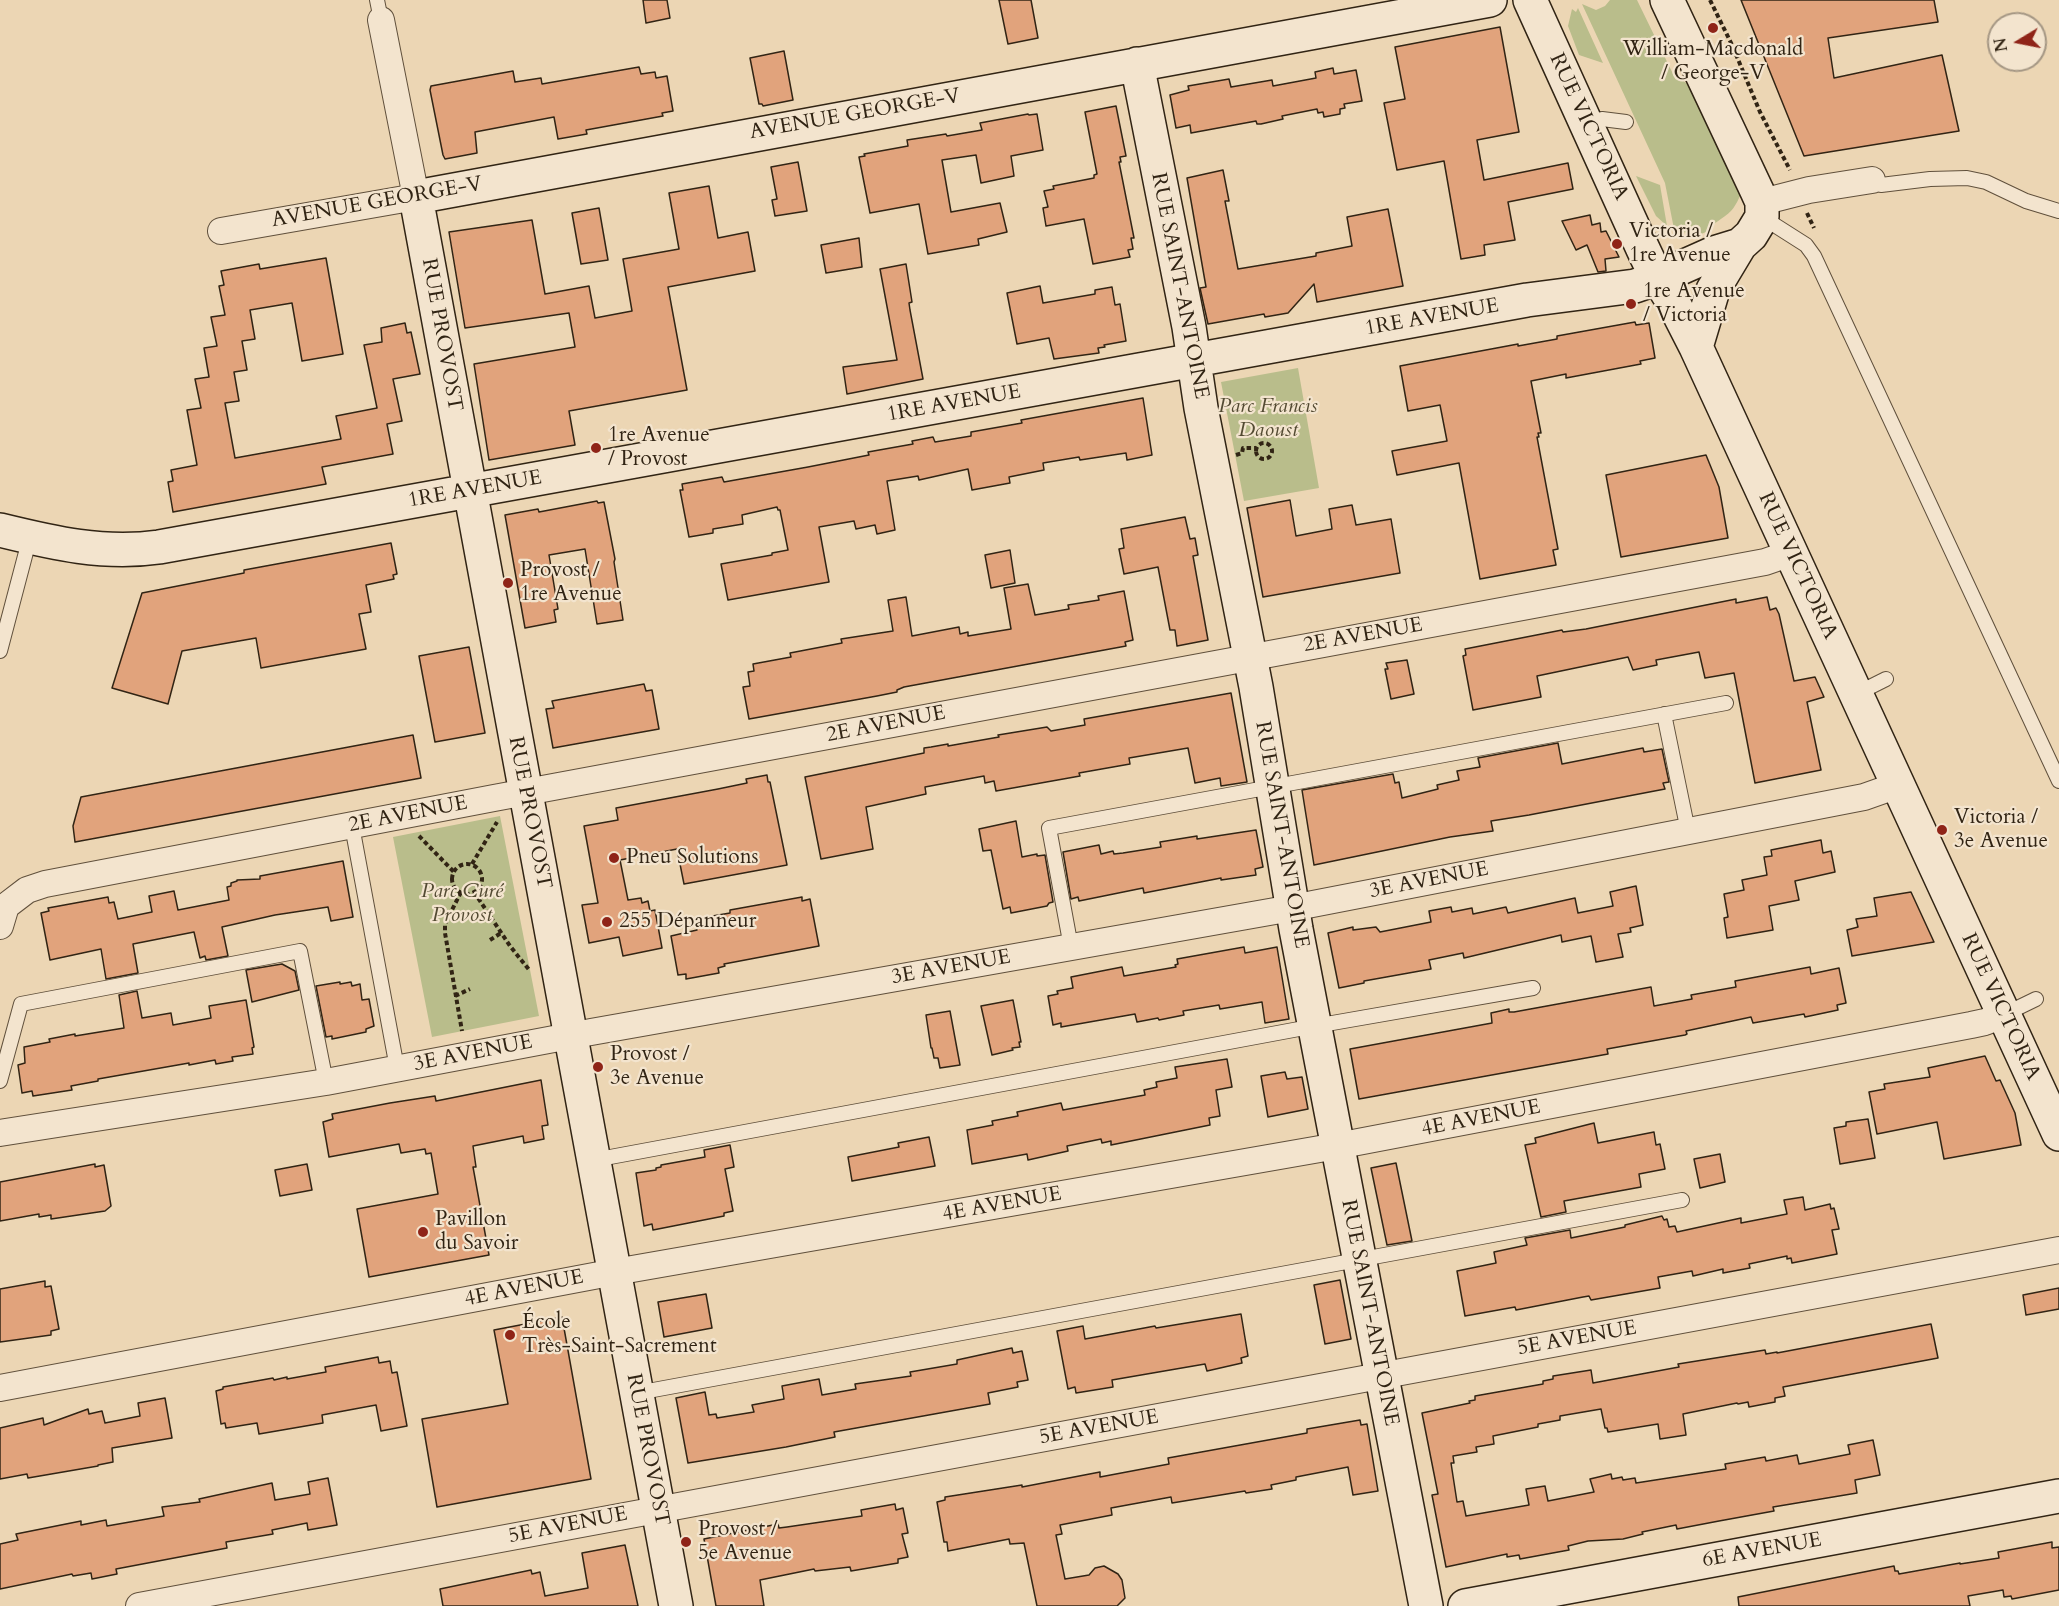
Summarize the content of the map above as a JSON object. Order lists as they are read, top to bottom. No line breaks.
{"streets":{"street":["AVENUE GEORGE-V","RUE VICTORIA","RUE SAINT-ANTOINE","1RE AVENUE","RUE PROVOST","2E AVENUE","3E AVENUE","4E AVENUE","5E AVENUE","6E AVENUE"]},"crossings":[["AVENUE GEORGE-V","RUE SAINT-ANTOINE"],["AVENUE GEORGE-V","RUE PROVOST"],["RUE VICTORIA","1RE AVENUE"],["RUE VICTORIA","2E AVENUE"],["RUE VICTORIA","3E AVENUE"],["RUE VICTORIA","4E AVENUE"],["RUE SAINT-ANTOINE","1RE AVENUE"],["RUE SAINT-ANTOINE","2E AVENUE"],["RUE SAINT-ANTOINE","3E AVENUE"],["RUE SAINT-ANTOINE","4E AVENUE"],["RUE SAINT-ANTOINE","5E AVENUE"],["1RE AVENUE","RUE PROVOST"],["RUE PROVOST","2E AVENUE"],["RUE PROVOST","3E AVENUE"],["RUE PROVOST","4E AVENUE"],["RUE PROVOST","5E AVENUE"]],"parks":["Parc Francis Daoust","Parc Curé Provost"],"places":["William-Macdonald / George-V","Victoria / 1re Avenue","1re Avenue / Victoria","1re Avenue / Provost","Provost / 1re Avenue","Victoria / 3e Avenue","Pneu Solutions","255 Dépanneur","Provost / 3e Avenue","Pavillon du Savoir","École Très-Saint-Sacrement","Provost / 5e Avenue"],"north":"left"}
